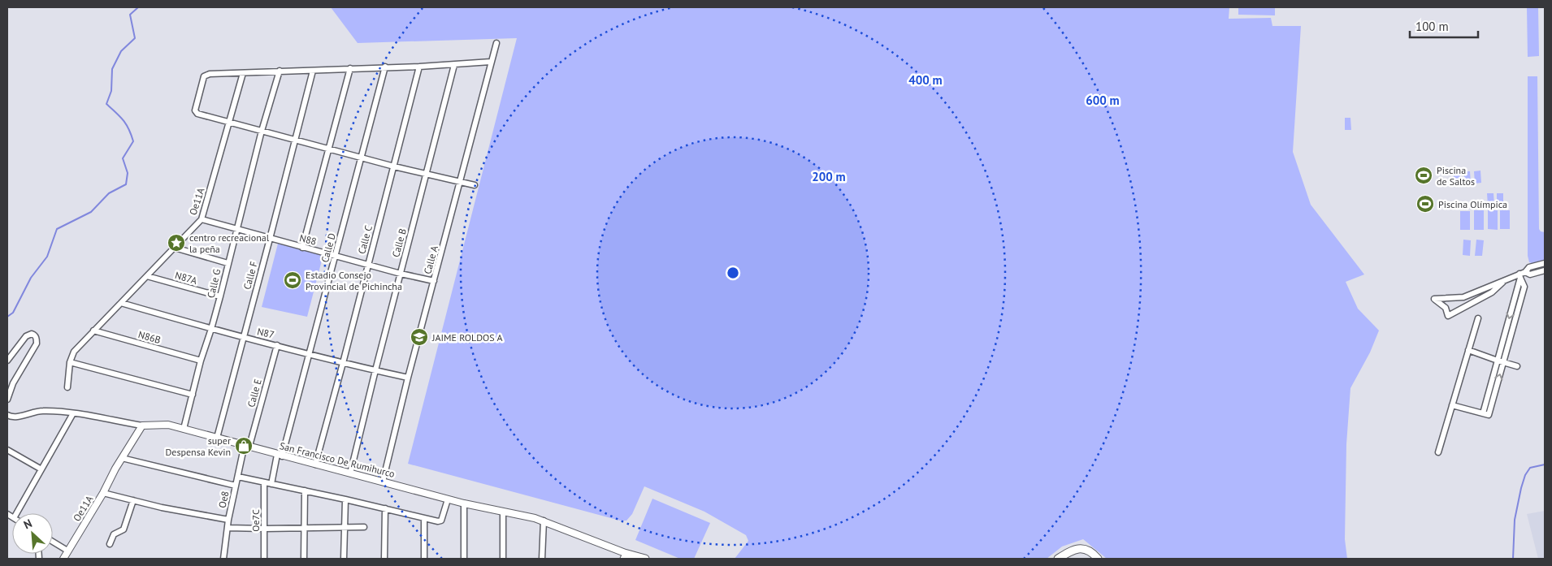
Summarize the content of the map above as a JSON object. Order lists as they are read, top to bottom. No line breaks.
{"streets":{"main road":["San Francisco De Rumihurco"],"street":["Oe11A","N88","Calle C","Calle B","Calle D","Calle A","Calle F","N87A","Calle G","N87","N86B","Calle E","Oe8","Oe7C"]},"crossings":[["Oe11A","N88"],["Oe11A","N87A"],["Oe11A","N87"],["Oe11A","N86B"],["Oe11A","San Francisco De Rumihurco"],["N88","Calle C"],["N88","Calle B"],["N88","Calle D"],["N88","Calle A"],["N88","Calle F"],["N88","Calle G"],["Calle C","N87"],["Calle C","San Francisco De Rumihurco"],["Calle B","N87"],["Calle B","San Francisco De Rumihurco"],["Calle D","N87"],["Calle D","San Francisco De Rumihurco"],["Calle A","N87"],["Calle A","San Francisco De Rumihurco"],["Calle F","N87"],["Calle F","San Francisco De Rumihurco"],["N87A","Calle G"],["Calle G","N87"],["Calle G","N86B"],["Calle G","San Francisco De Rumihurco"],["N87","Calle E"],["Calle E","San Francisco De Rumihurco"],["Calle E","Oe8"],["San Francisco De Rumihurco","Oe8"]],"places":{"sports":["Piscina de Saltos","Piscina Olímpica","Estadio Consejo Provincial de Pichincha"],"place":["centro recreacional la peña"],"school or university":["JAIME ROLDOS A"],"shop":["super Despensa Kevin"]},"scale_bar":"100 m","north":"top left","rings":["400 m","600 m","200 m"]}
